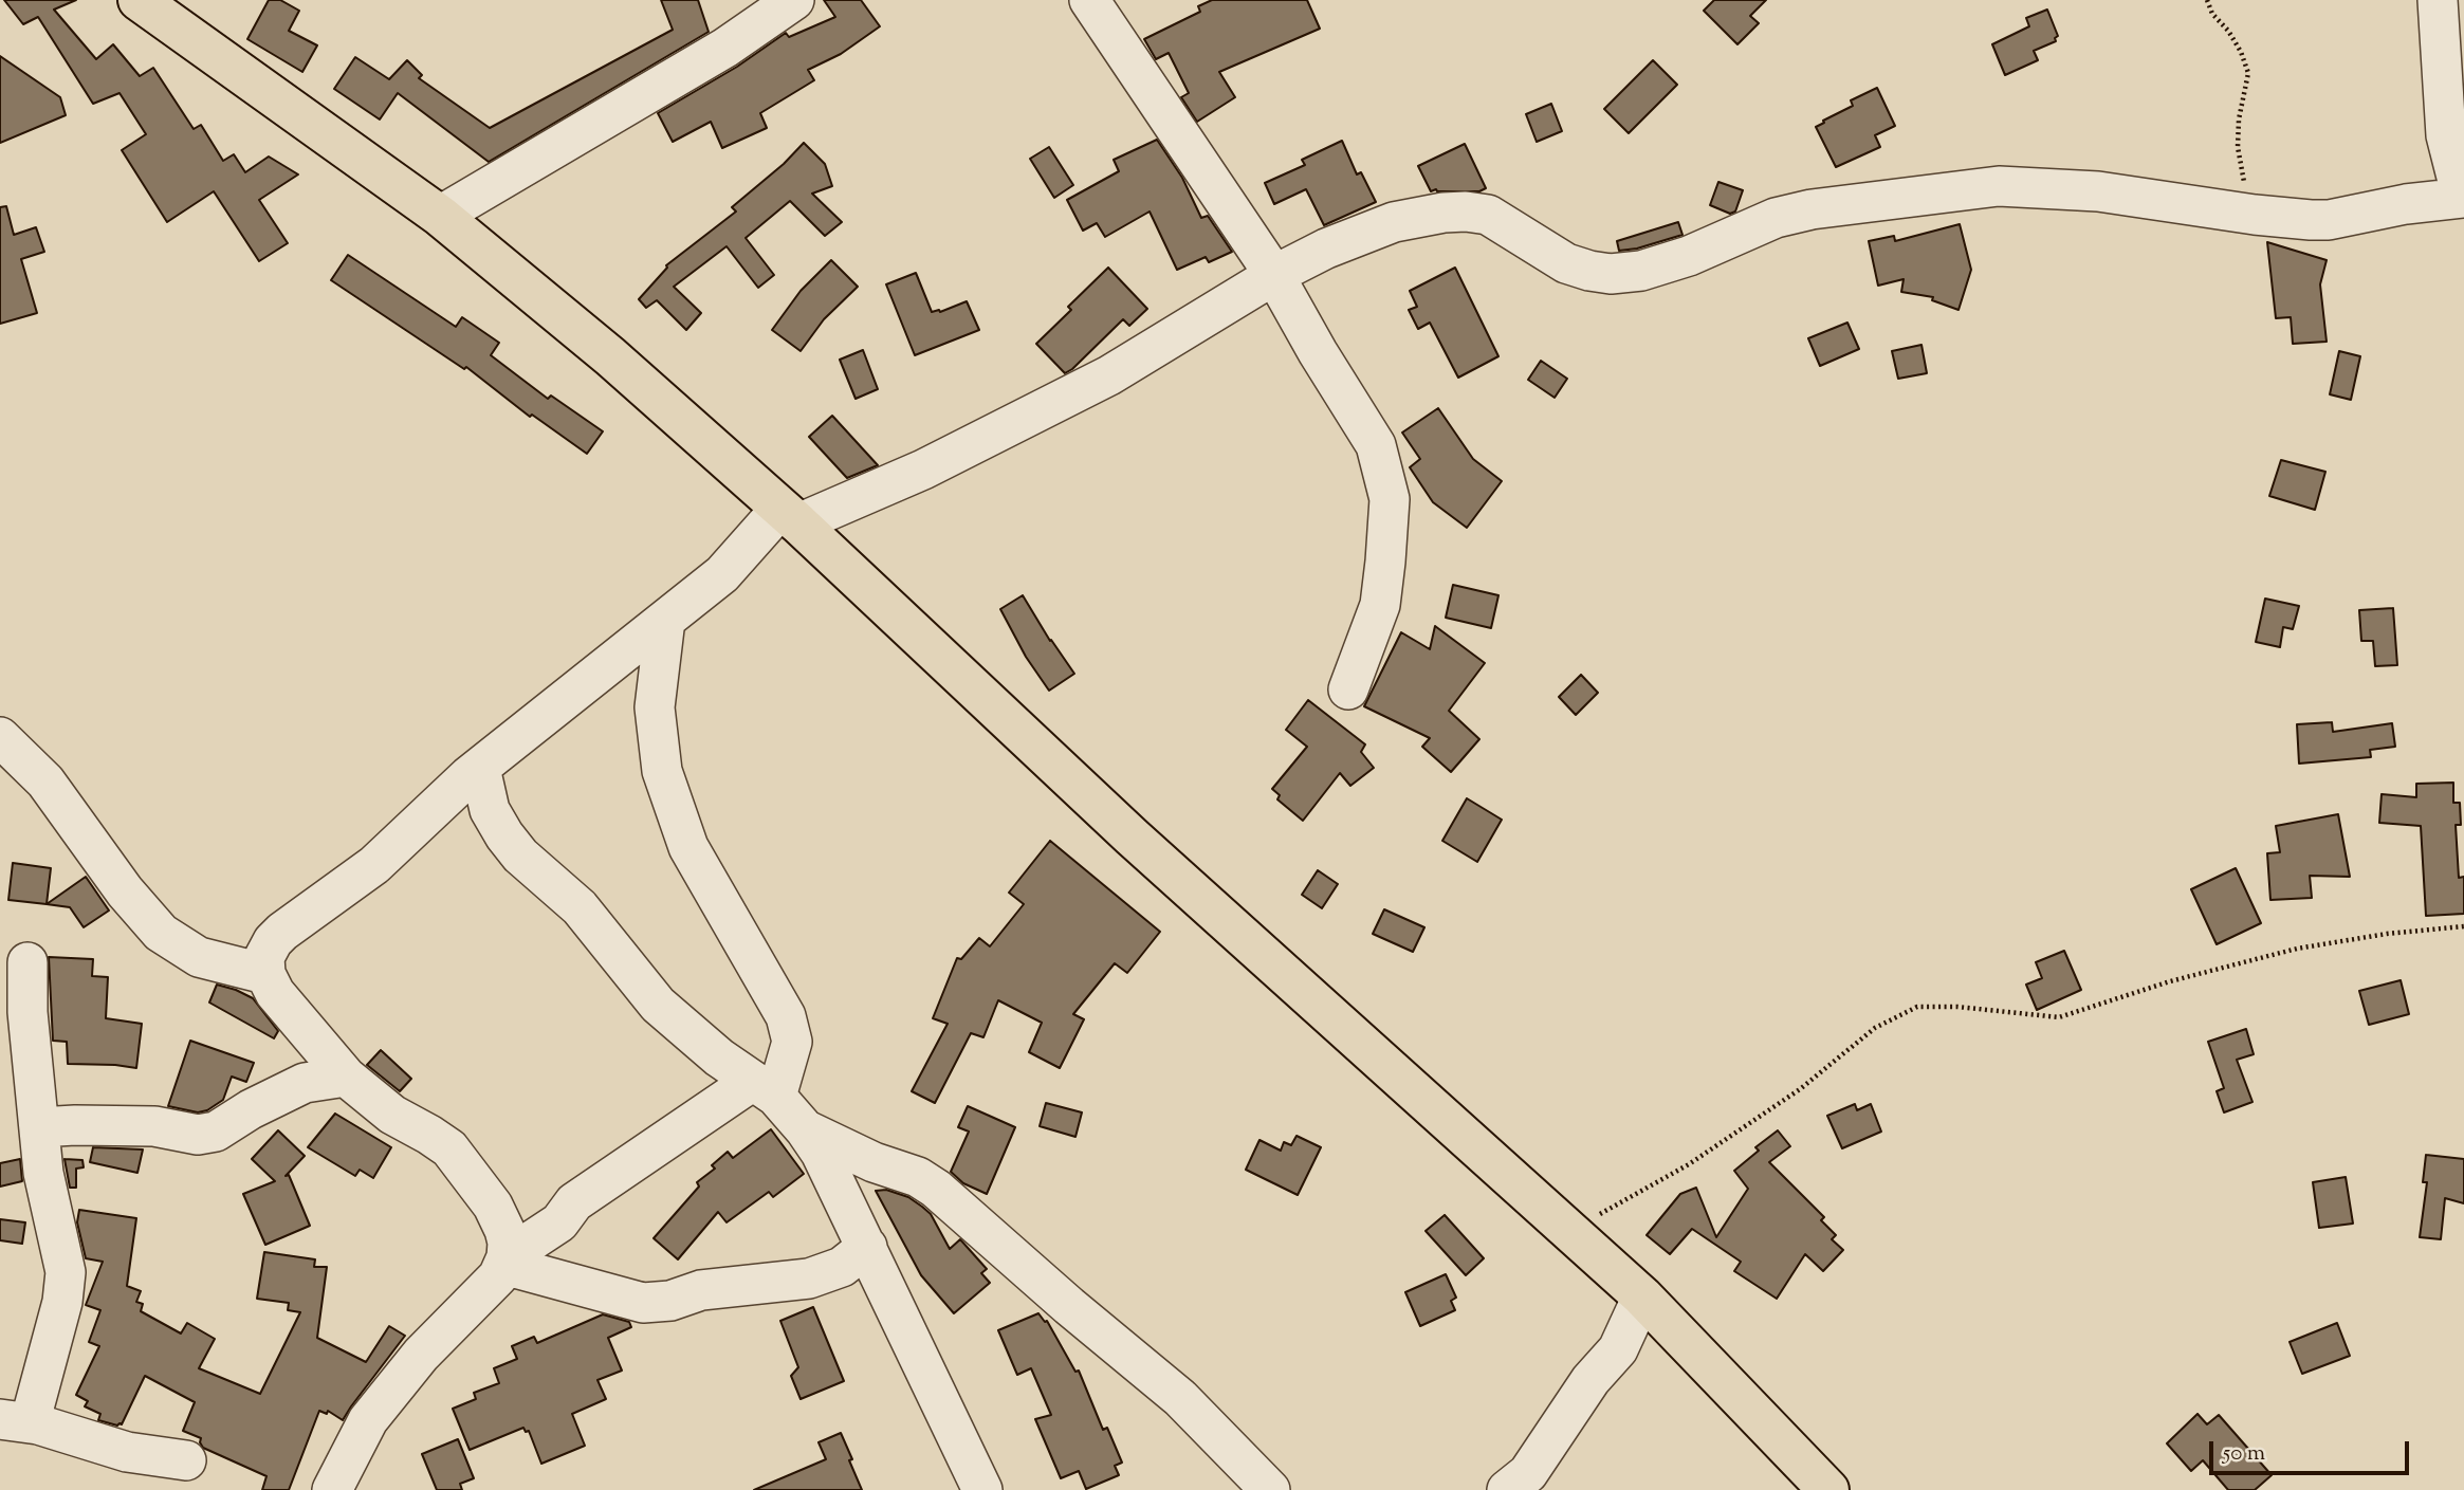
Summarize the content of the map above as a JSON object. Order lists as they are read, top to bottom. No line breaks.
{"scale_bar":"50 m"}
